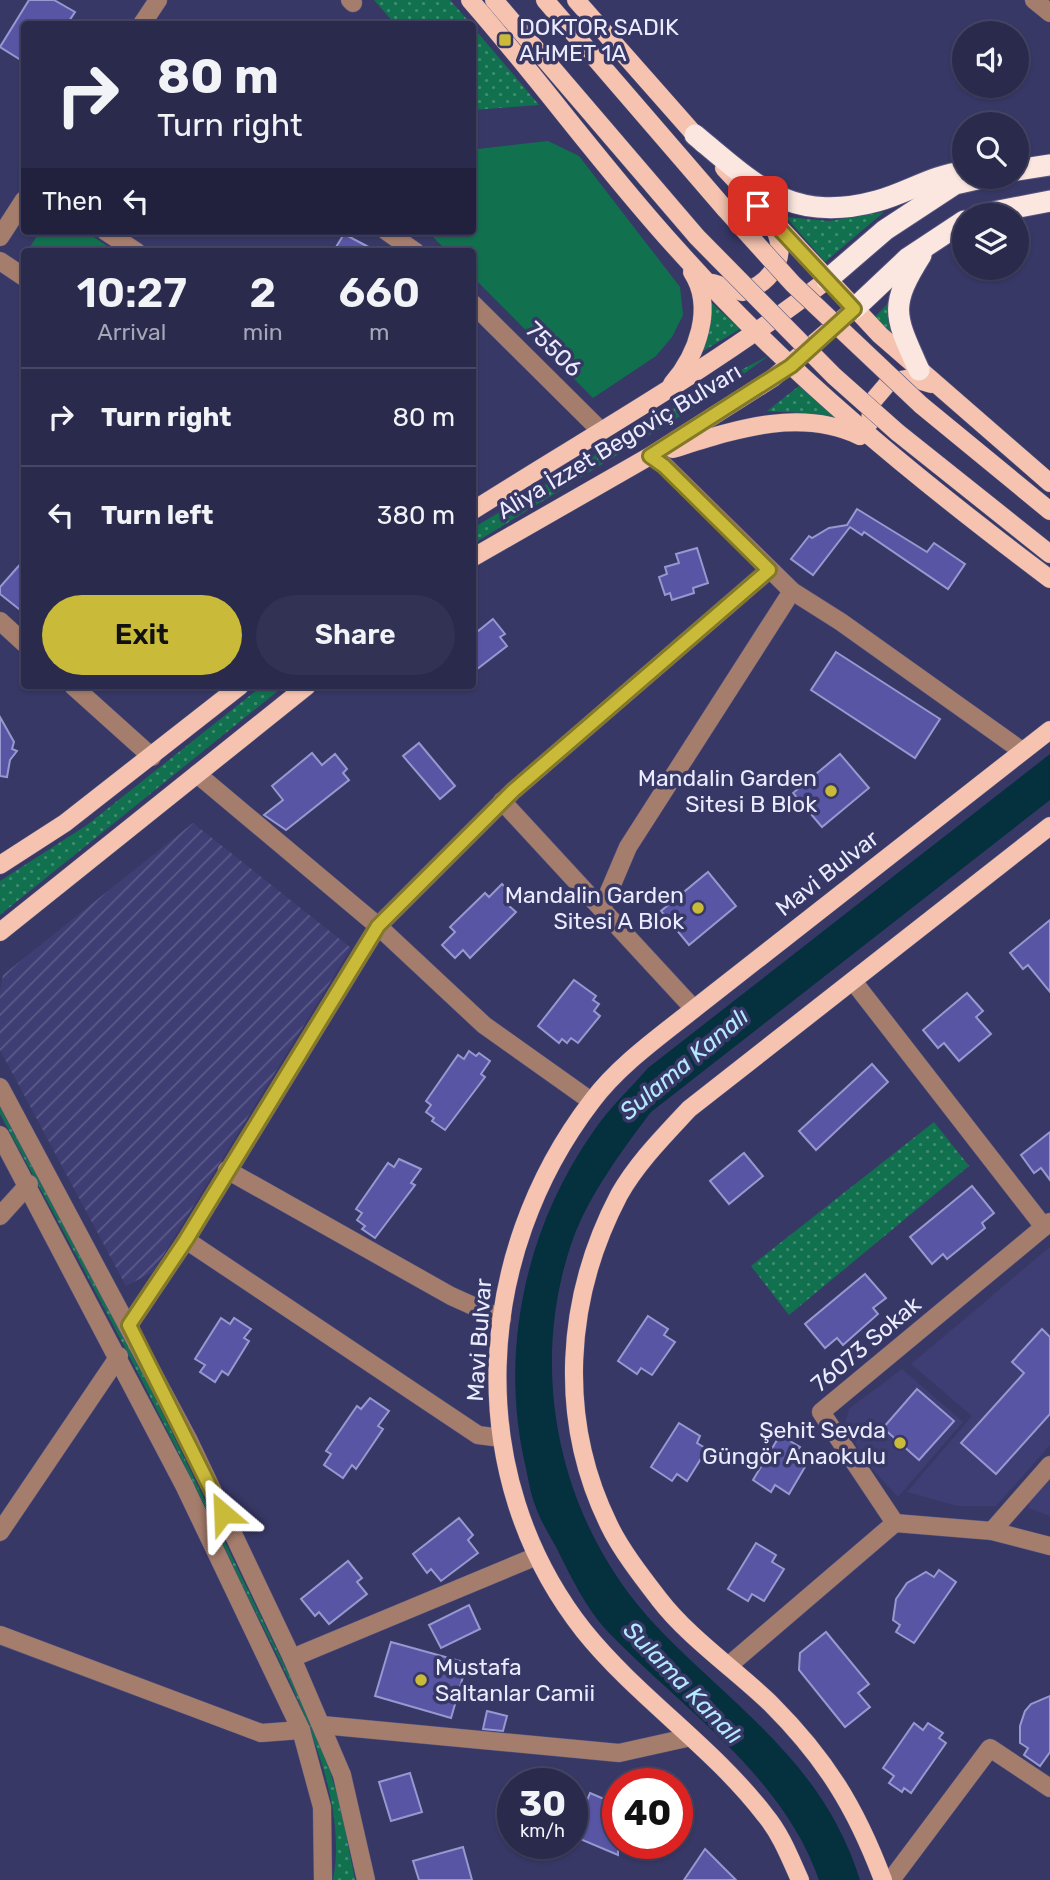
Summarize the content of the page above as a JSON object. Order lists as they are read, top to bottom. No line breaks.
{"streets":{"main road":["Aliya İzzet Begoviç Bulvarı","Mavi Bulvar"],"street":["75506","76073 Sokak"]},"crossings":[["75506","Aliya İzzet Begoviç Bulvarı"]],"water":["Sulama Kanalı"],"places":{"transit":["DOKTOR SADIK AHMET 1A"],"other":["Mandalin Garden Sitesi B Blok","Mandalin Garden Sitesi A Blok","Şehit Sevda Güngör Anaokulu","Mustafa Saltanlar Camii"]},"page":{"turn":["80 m","Turn right"],"then":"Then","eta":["10:27","Arrival","2","min","660","m"],"list":[{"name":"Turn right","value":"80 m"},{"name":"Turn left","value":"380 m"}],"buttons":["Exit","Share"],"speed":"30 km/h","limit":"40"}}
